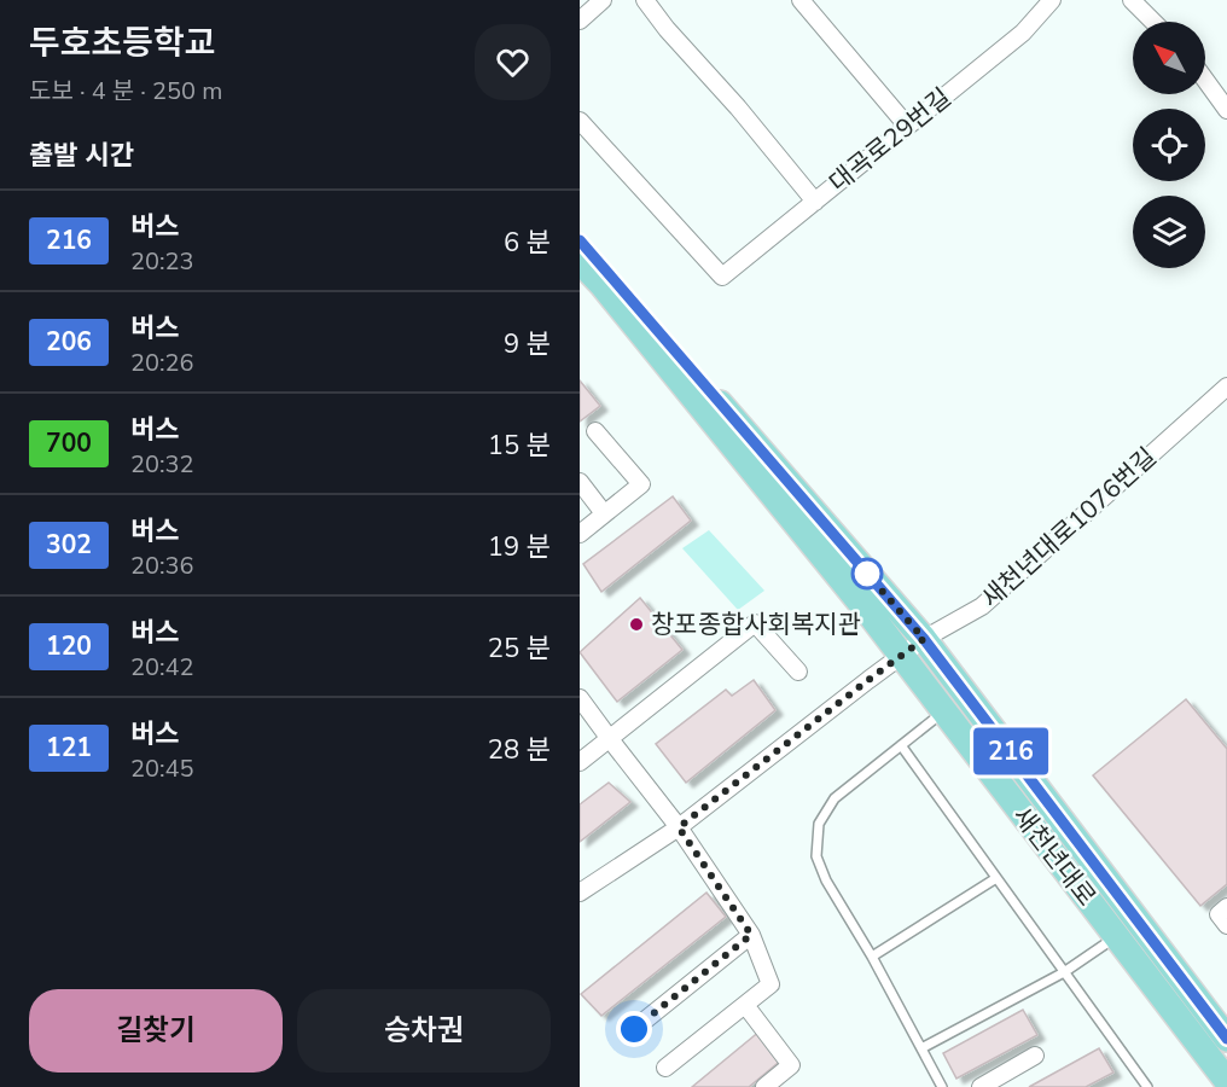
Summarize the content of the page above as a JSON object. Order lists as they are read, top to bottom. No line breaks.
{"streets":{"main road":["새천년대로"],"street":["대곡로29번길","새천년대로1076번길"]},"crossings":[["새천년대로1076번길","새천년대로"]],"places":["창포종합사회복지관"],"lines":["bus line 216"],"north":"top left","page":{"heading":[["두호초등학교","도보 · 4 분 · 250 m"],"출발 시간"],"on_map":"216","list":[{"mark":"216","name":"버스","note":"20:23","value":"6 분"},{"mark":"206","name":"버스","note":"20:26","value":"9 분"},{"mark":"700","name":"버스","note":"20:32","value":"15 분"},{"mark":"302","name":"버스","note":"20:36","value":"19 분"},{"mark":"120","name":"버스","note":"20:42","value":"25 분"},{"mark":"121","name":"버스","note":"20:45","value":"28 분"}],"buttons":["길찾기","승차권"]}}
